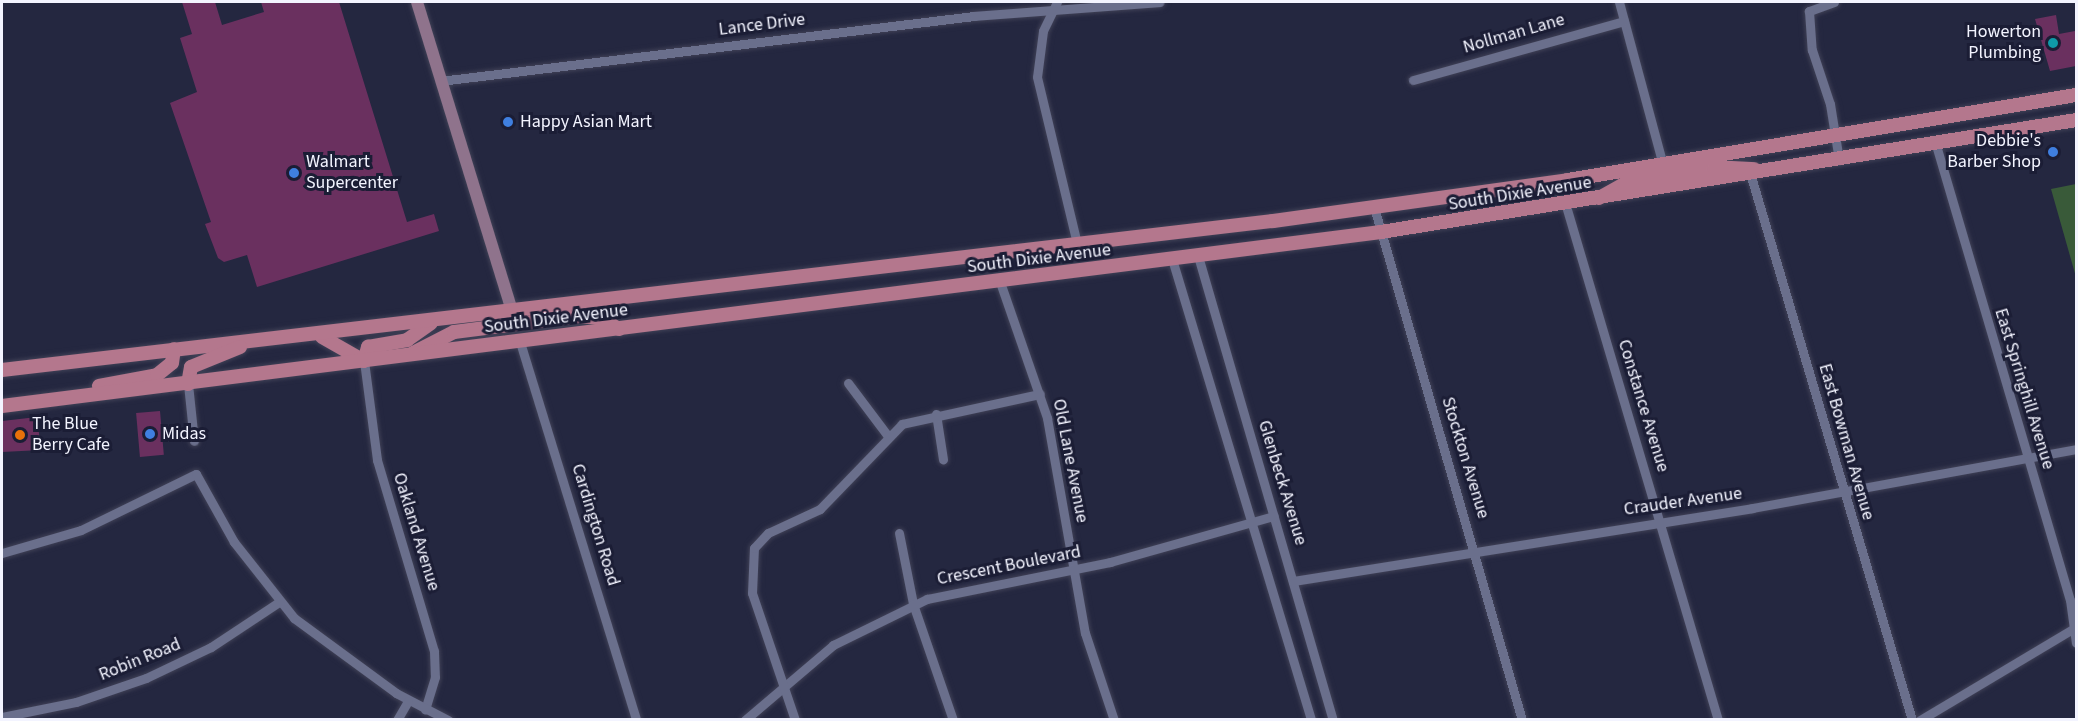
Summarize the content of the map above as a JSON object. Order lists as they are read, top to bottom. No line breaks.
{"streets":{"main road":["South Dixie Avenue"],"street":["Lance Drive","Nollman Lane","East Springhill Avenue","Constance Avenue","East Bowman Avenue","Stockton Avenue","Old Lane Avenue","Glenbeck Avenue","Crauder Avenue","Cardington Road","Oakland Avenue","Crescent Boulevard","Robin Road"]},"crossings":[["South Dixie Avenue","East Springhill Avenue"],["South Dixie Avenue","Constance Avenue"],["South Dixie Avenue","East Bowman Avenue"],["South Dixie Avenue","Stockton Avenue"],["South Dixie Avenue","Old Lane Avenue"],["South Dixie Avenue","Glenbeck Avenue"],["South Dixie Avenue","Cardington Road"],["South Dixie Avenue","Oakland Avenue"],["East Springhill Avenue","Crauder Avenue"],["Constance Avenue","Crauder Avenue"],["East Bowman Avenue","Crauder Avenue"],["Stockton Avenue","Crauder Avenue"],["Old Lane Avenue","Crescent Boulevard"],["Glenbeck Avenue","Crauder Avenue"],["Glenbeck Avenue","Crescent Boulevard"]],"places":["Howerton Plumbing","Happy Asian Mart","Debbie's Barber Shop","Walmart Supercenter","Midas","The Blue Berry Cafe"]}
